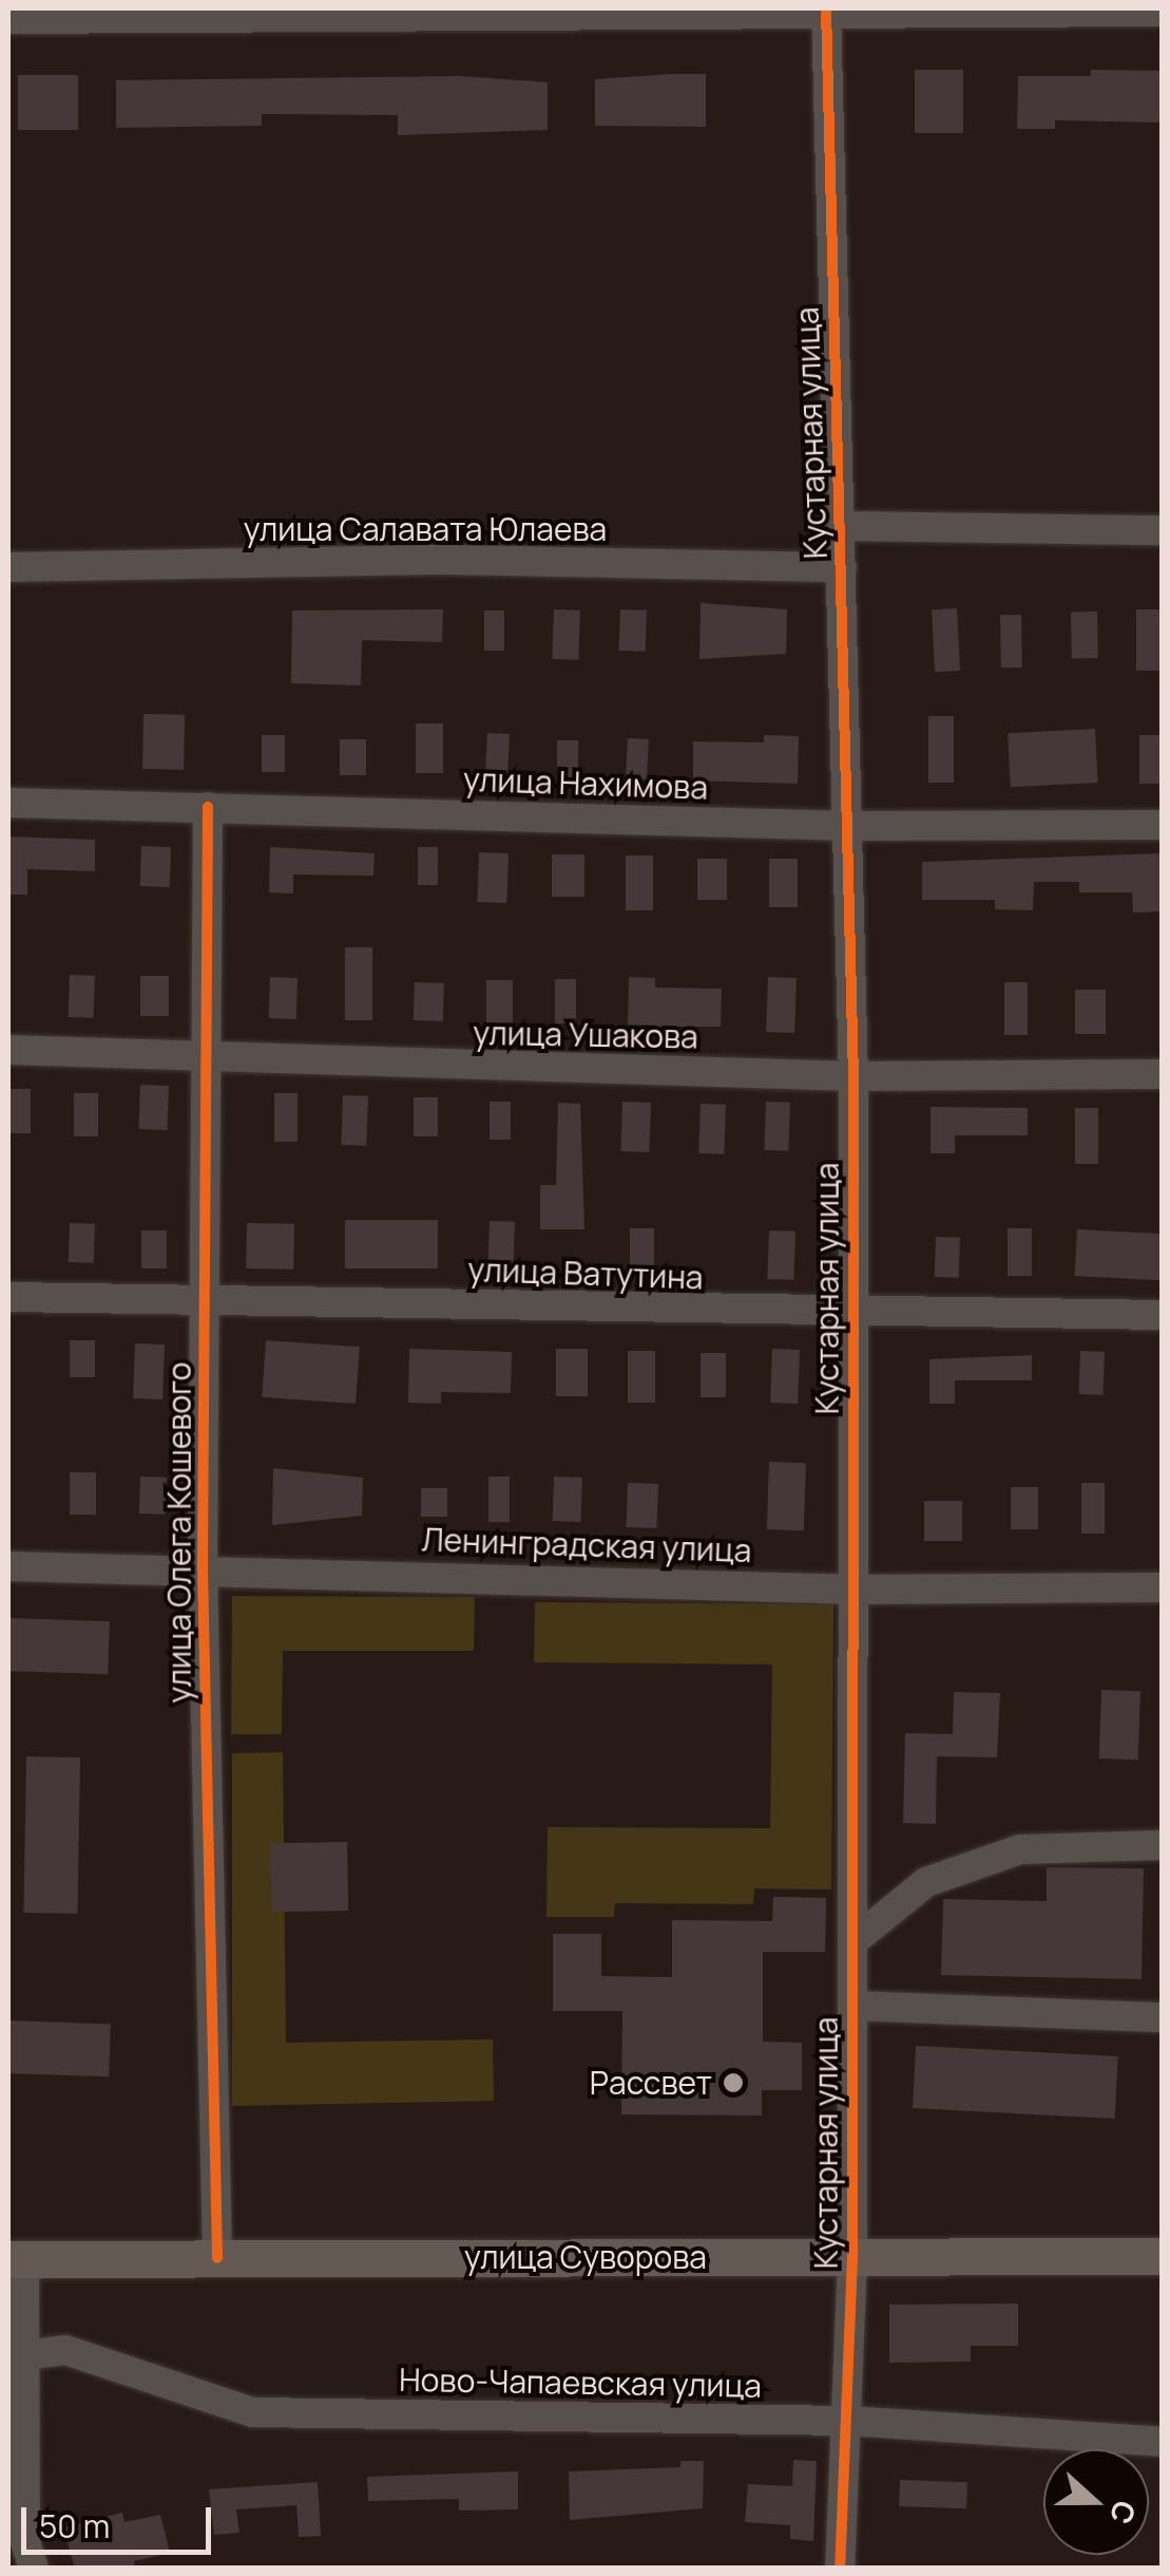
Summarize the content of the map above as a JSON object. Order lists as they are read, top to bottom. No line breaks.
{"streets":{"main road":["улица Суворова"],"street":["Кустарная улица","улица Салавата Юлаева","улица Нахимова","улица Ушакова","улица Ватутина","улица Олега Кошевого","Ленинградская улица","Ново-Чапаевская улица"]},"crossings":[["Кустарная улица","улица Салавата Юлаева"],["Кустарная улица","улица Нахимова"],["Кустарная улица","улица Ушакова"],["Кустарная улица","улица Ватутина"],["Кустарная улица","Ленинградская улица"],["Кустарная улица","улица Суворова"],["Кустарная улица","Ново-Чапаевская улица"],["улица Нахимова","улица Олега Кошевого"],["улица Ушакова","улица Олега Кошевого"],["улица Ватутина","улица Олега Кошевого"],["улица Олега Кошевого","Ленинградская улица"],["улица Олега Кошевого","улица Суворова"]],"places":["Рассвет"],"scale_bar":"50 m","north":"right"}
